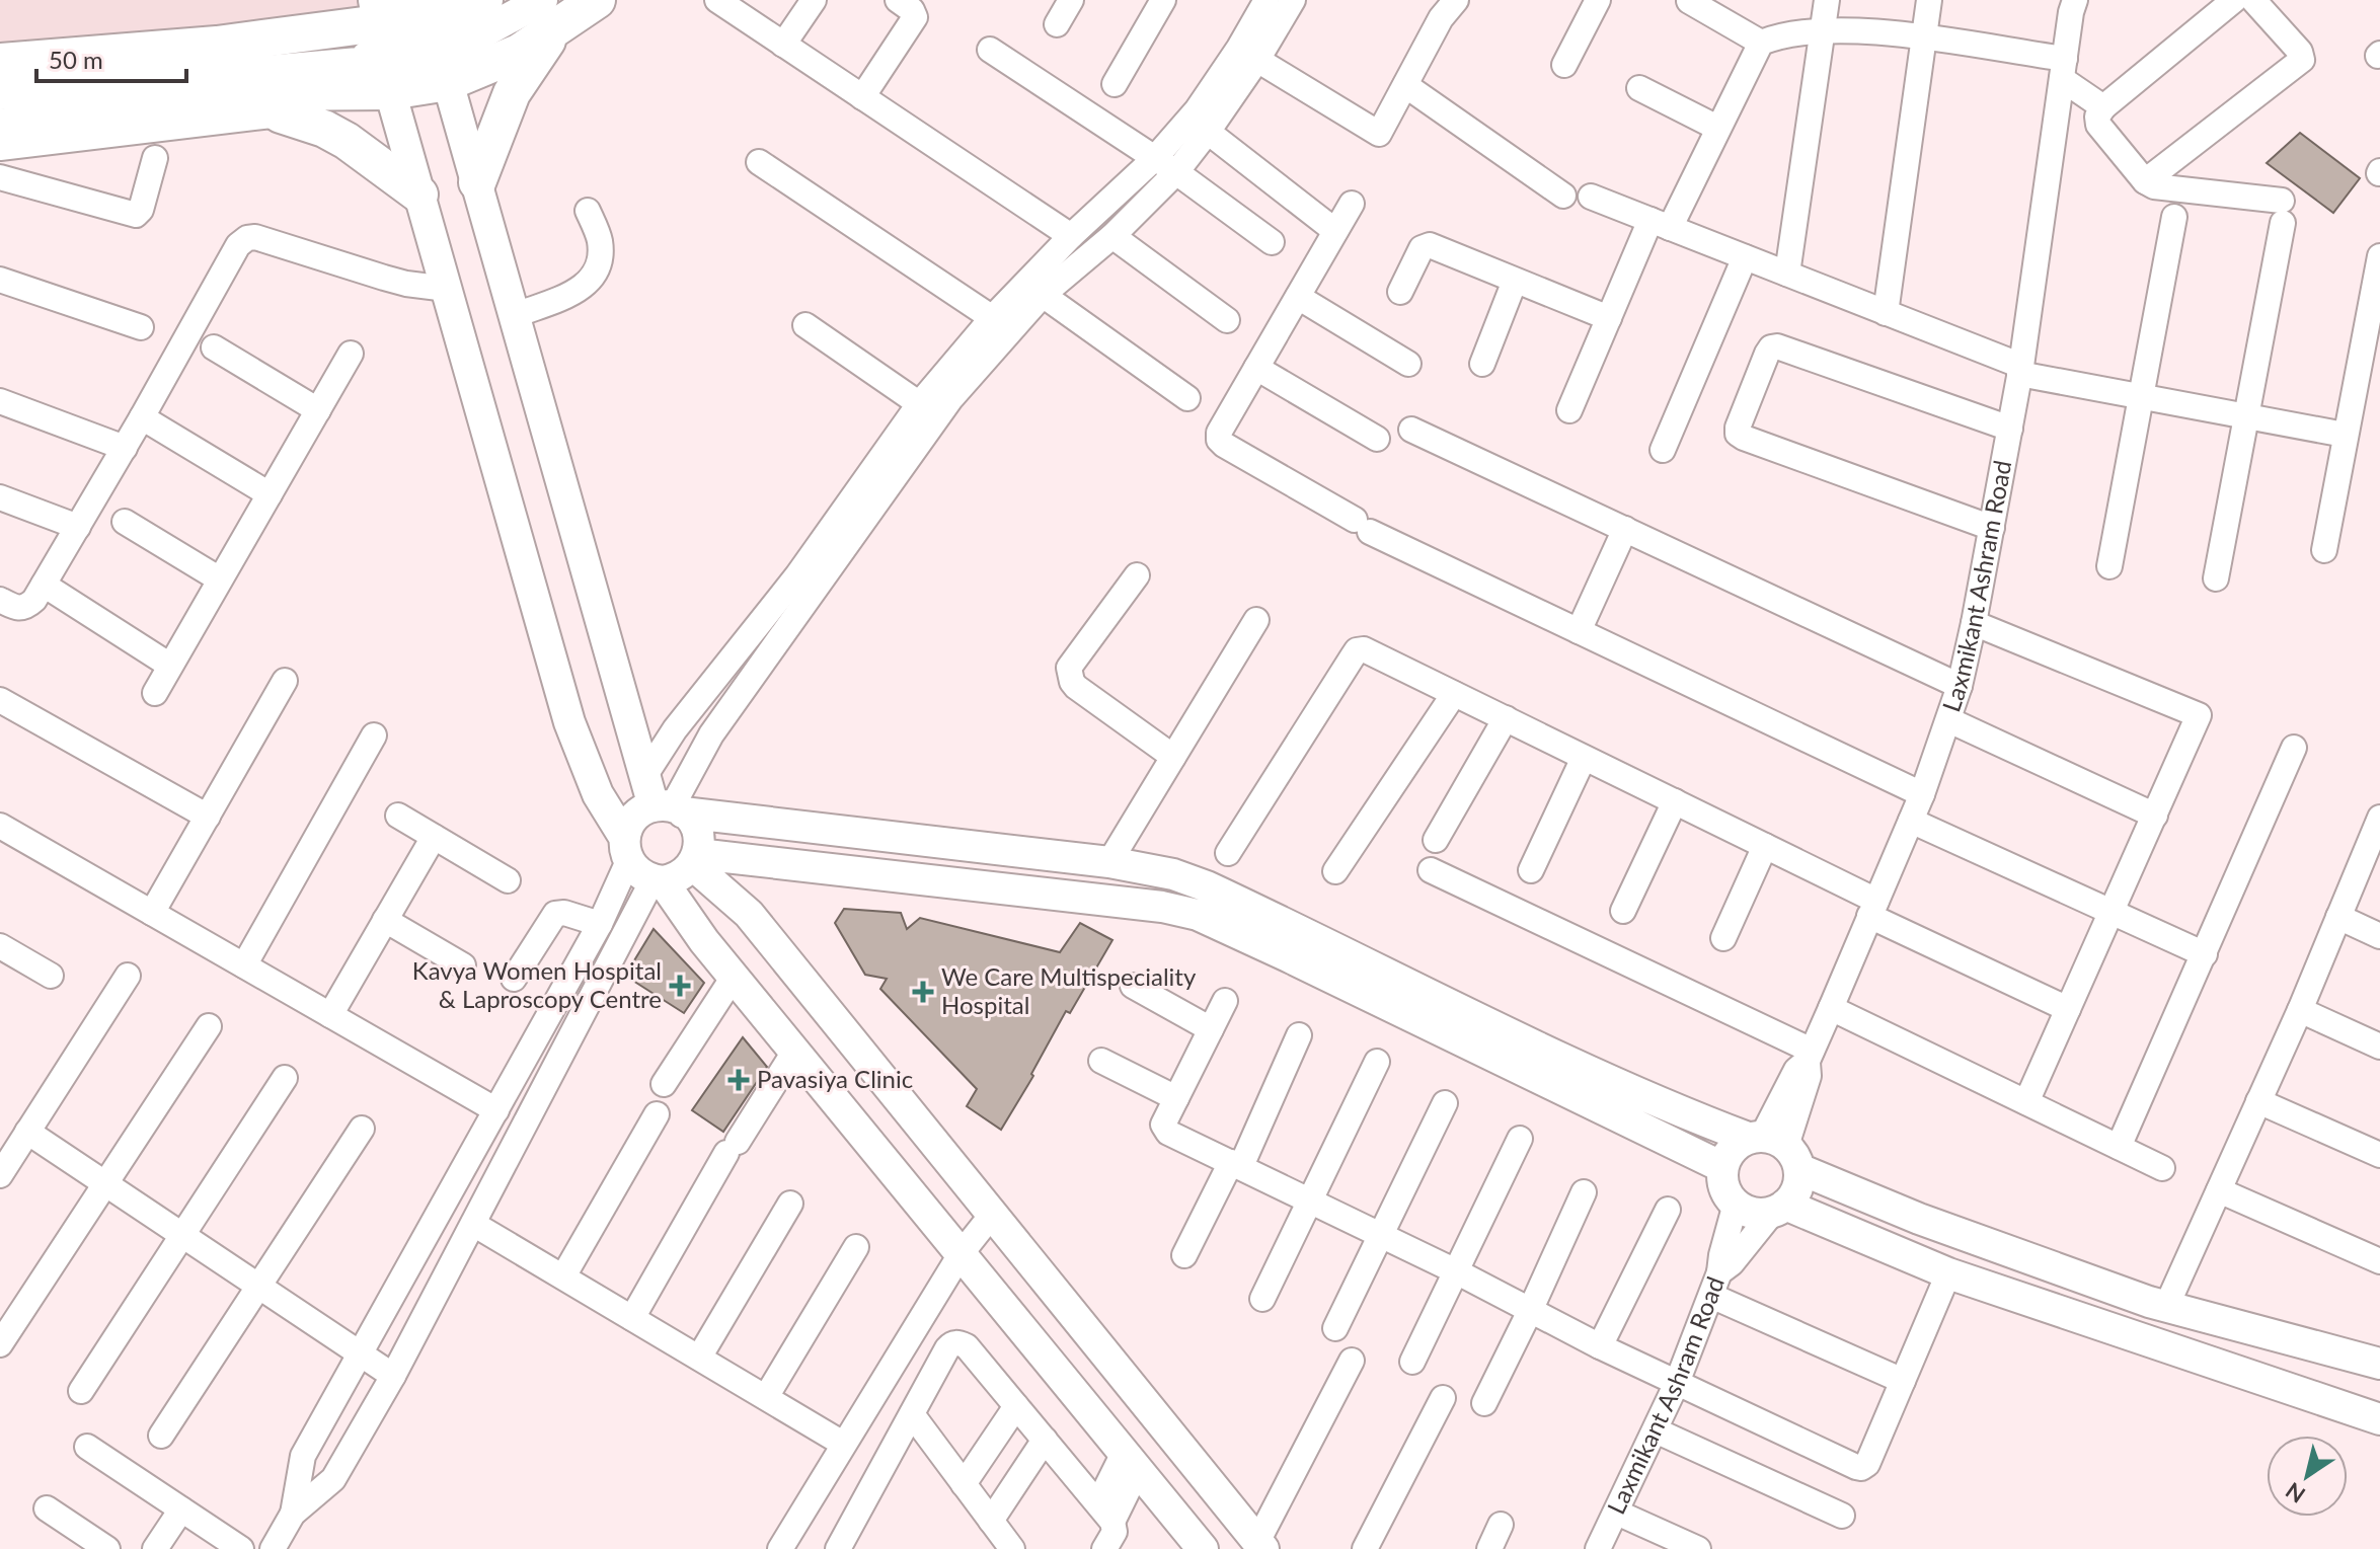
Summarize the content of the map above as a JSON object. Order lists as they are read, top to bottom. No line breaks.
{"streets":{"street":["Laxmikant Ashram Road"]},"places":{"health":["Kavya Women Hospital & Laproscopy Centre","We Care Multispeciality Hospital","Pavasiya Clinic"]},"scale_bar":"50 m","north":"bottom left"}
